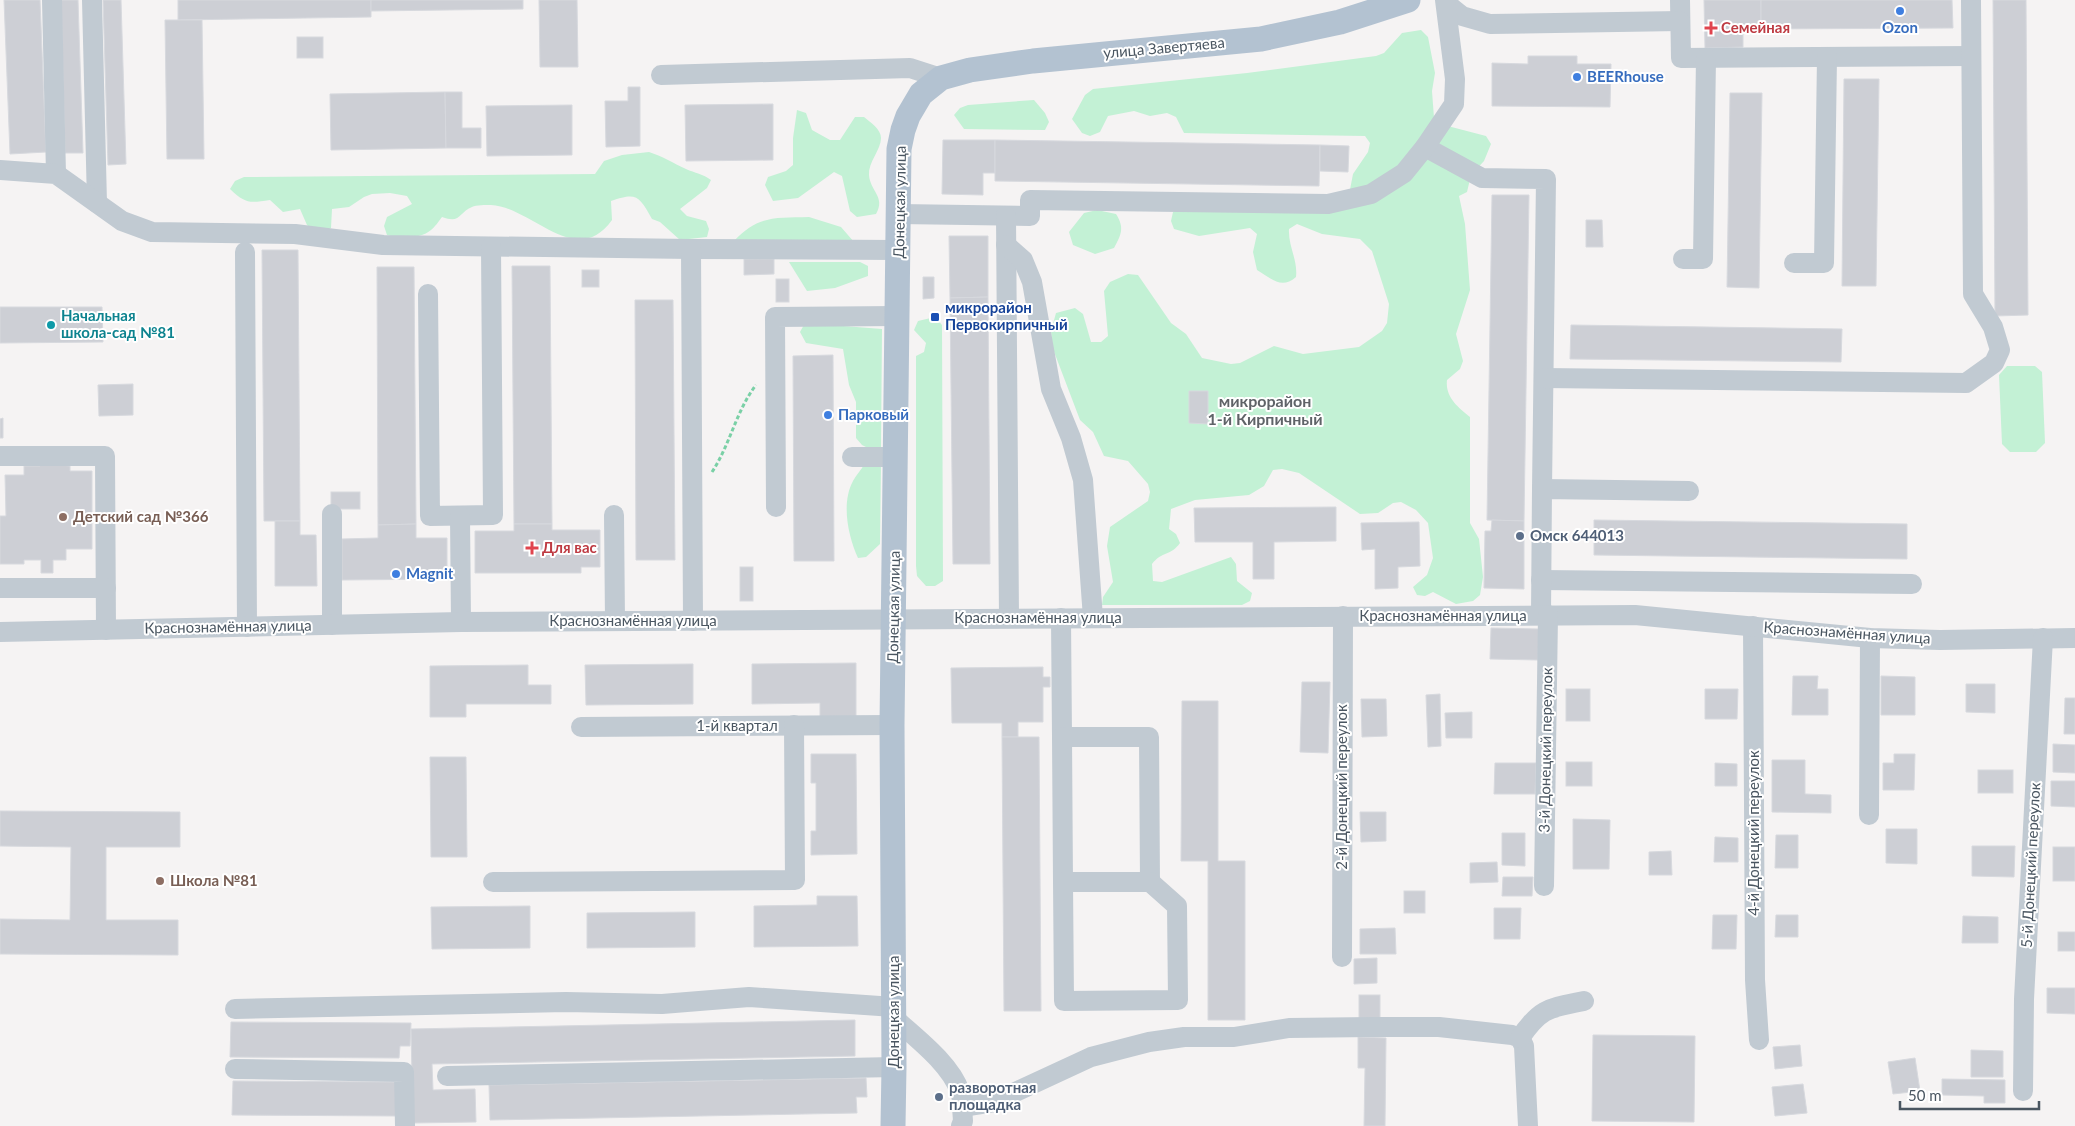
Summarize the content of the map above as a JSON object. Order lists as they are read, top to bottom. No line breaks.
{"streets":{"main road":["улица Завертяева","Донецкая улица"],"street":["Краснознамённая улица","1-й квартал","3-й Донецкий переулок","2-й Донецкий переулок","4-й Донецкий переулок","5-й Донецкий переулок"]},"crossings":[["улица Завертяева","Донецкая улица"],["Донецкая улица","Краснознамённая улица"],["Донецкая улица","1-й квартал"],["Краснознамённая улица","3-й Донецкий переулок"],["Краснознамённая улица","2-й Донецкий переулок"],["Краснознамённая улица","4-й Донецкий переулок"],["Краснознамённая улица","5-й Донецкий переулок"]],"districts":["микрорайон 1-й Кирпичный"],"places":{"other":["Ozon","BEERhouse","Начальная школа-сад №81","Парковый","Детский сад №366","Омск 644013","Magnit","Школа №81","разворотная площадка"],"health":["Семейная","Для вас"],"transit":["микрорайон Первокирпичный"]},"scale_bar":"50 m"}
